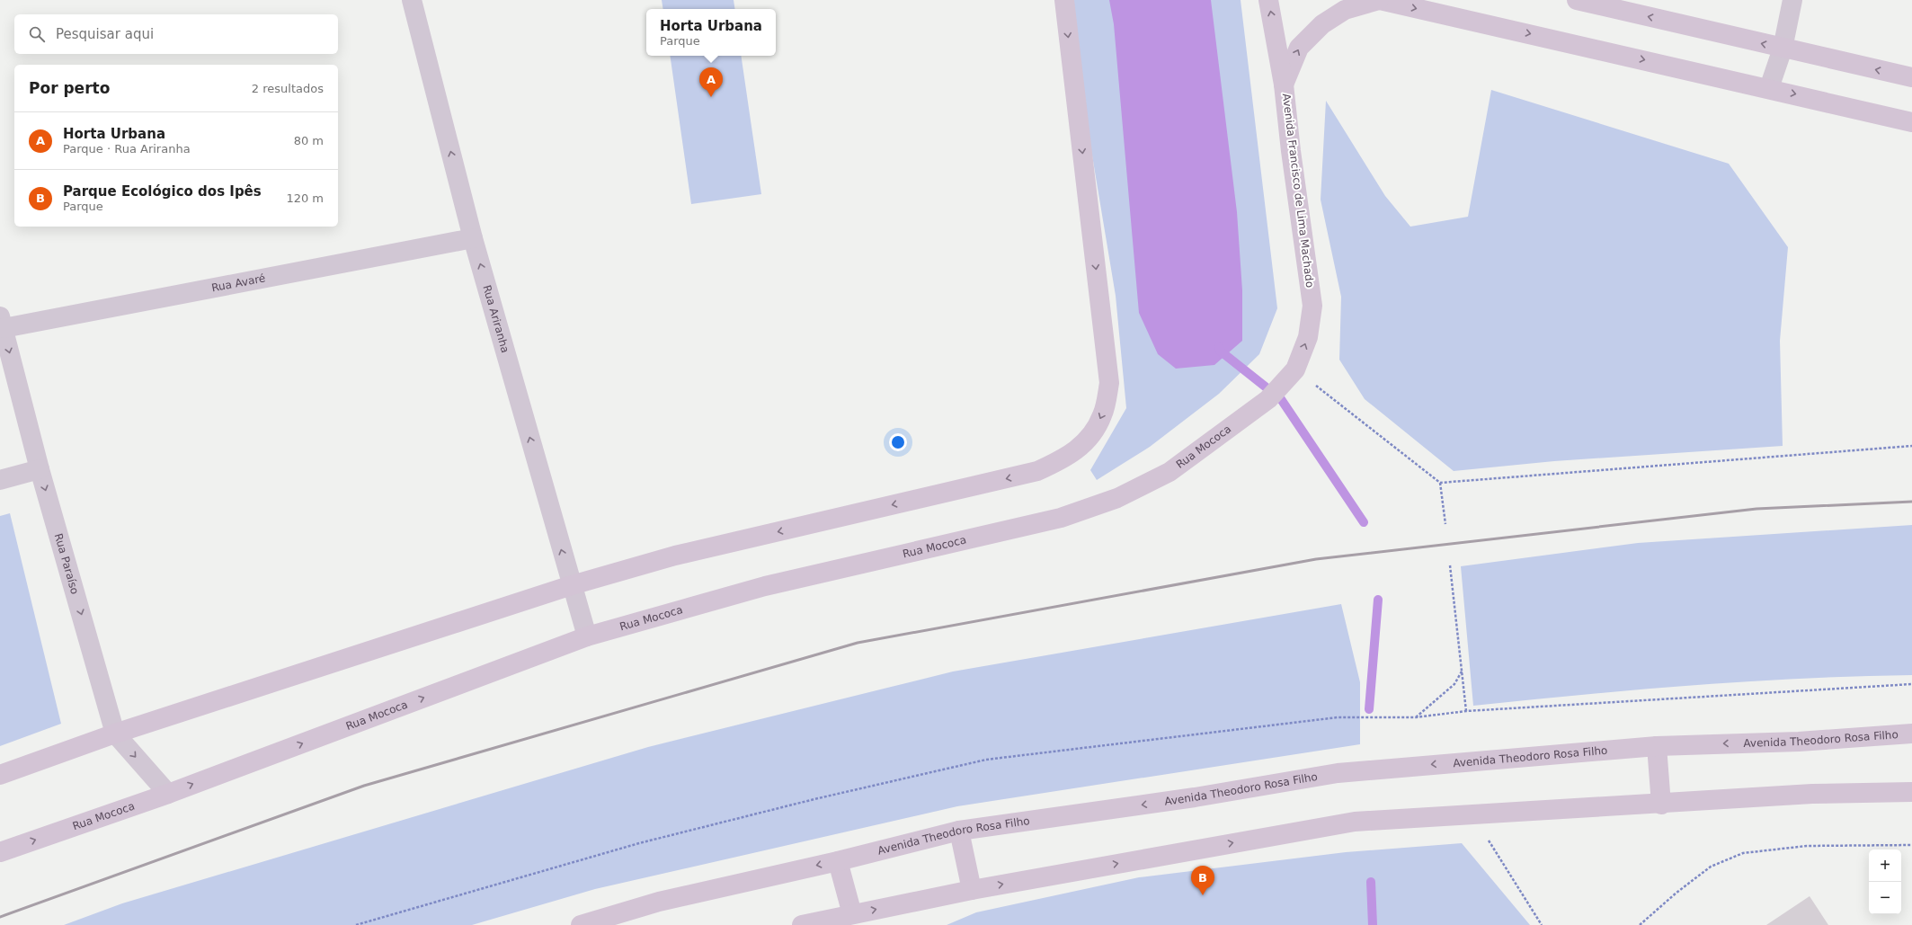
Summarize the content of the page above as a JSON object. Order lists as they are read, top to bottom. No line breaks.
{"streets":{"main road":["Avenida Francisco de Lima Machado","Rua Mococa","Avenida Theodoro Rosa Filho"],"street":["Rua Avaré","Rua Ariranha","Rua Paraíso"]},"crossings":[["Avenida Francisco de Lima Machado","Rua Mococa"],["Rua Avaré","Rua Ariranha"],["Rua Avaré","Rua Paraíso"],["Rua Ariranha","Rua Mococa"],["Rua Mococa","Rua Paraíso"]],"one_way":["Avenida Francisco de Lima Machado","Rua Ariranha","Rua Paraíso"],"page":{"popup":["Horta Urbana","Parque"],"search":"Pesquisar aqui","heading":["Por perto","2 resultados"],"pins":["A","B"],"list":[{"mark":"A","name":"Horta Urbana","note":"Parque · Rua Ariranha","value":"80 m"},{"mark":"B","name":"Parque Ecológico dos Ipês","note":"Parque","value":"120 m"}],"map_buttons":["+","−"]}}
